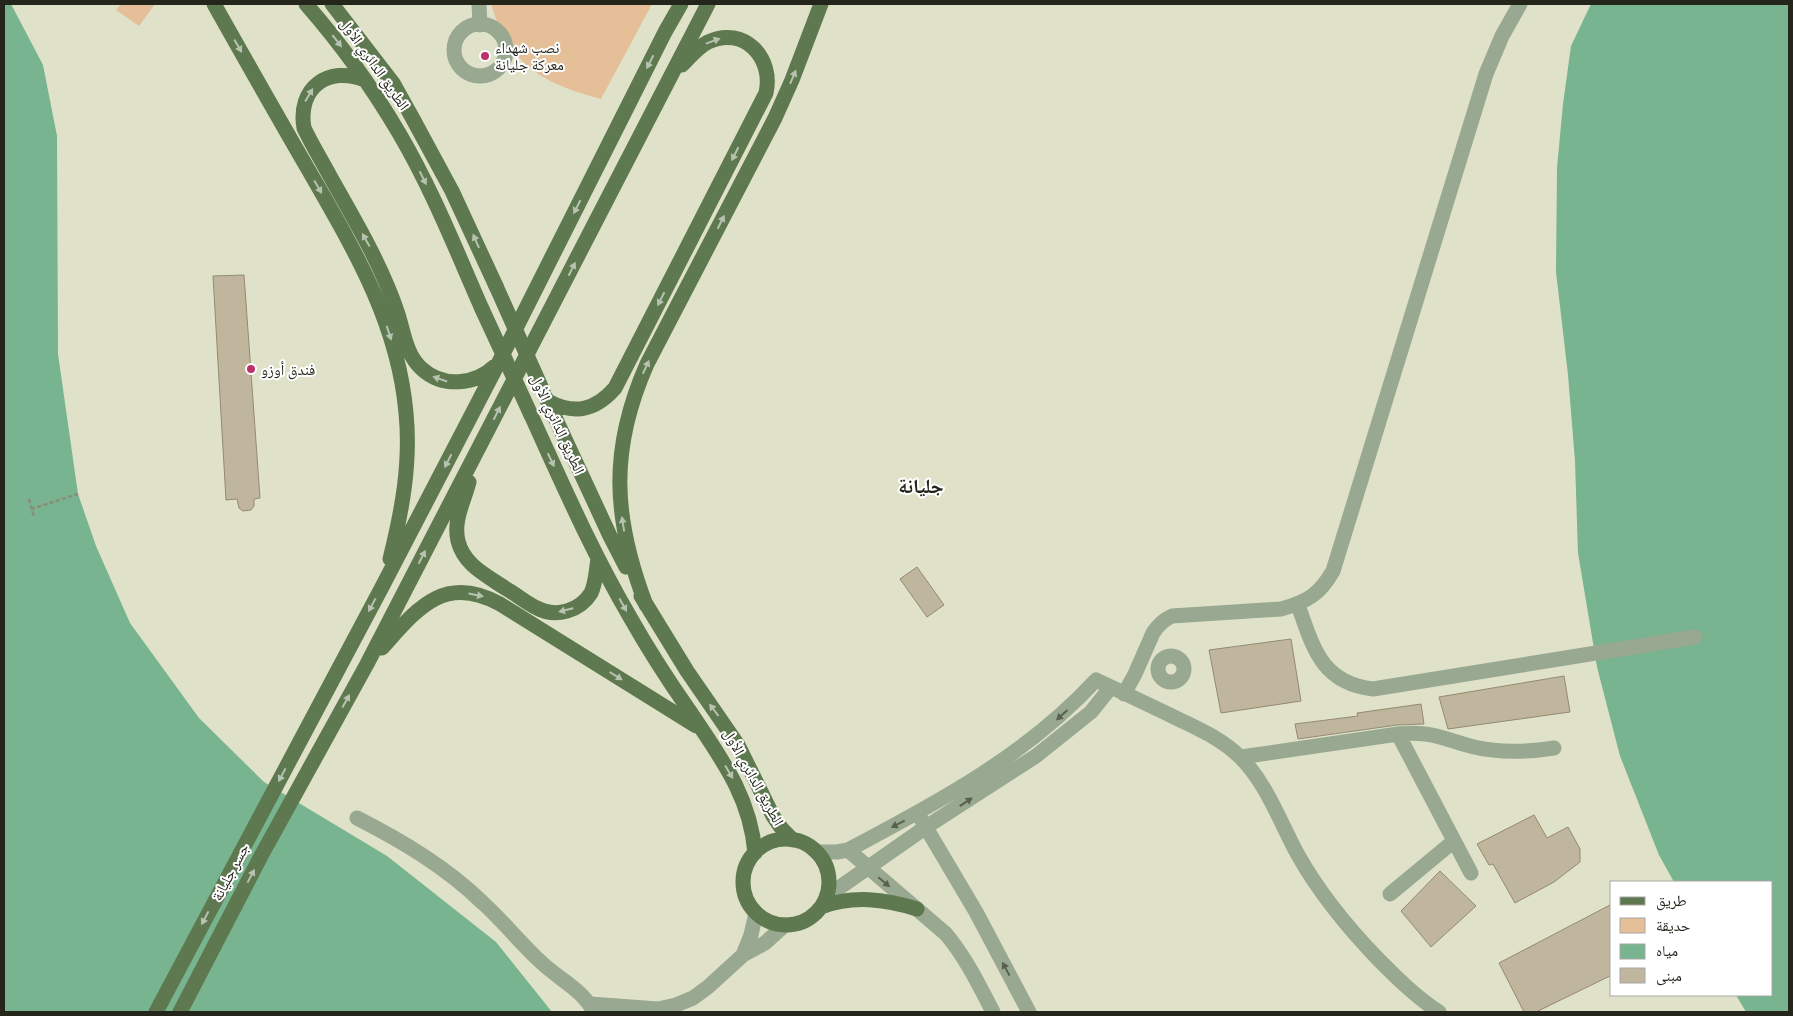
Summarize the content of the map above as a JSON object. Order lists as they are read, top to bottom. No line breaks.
{"streets":{"main road":["الطريق الدائري الأول","جسر جليانة"]},"districts":["جليانة"],"places":["نصب شهداء معركة جليانة","فندق أوزو"],"legend":["طريق","حديقة","مياه","مبنى"]}
